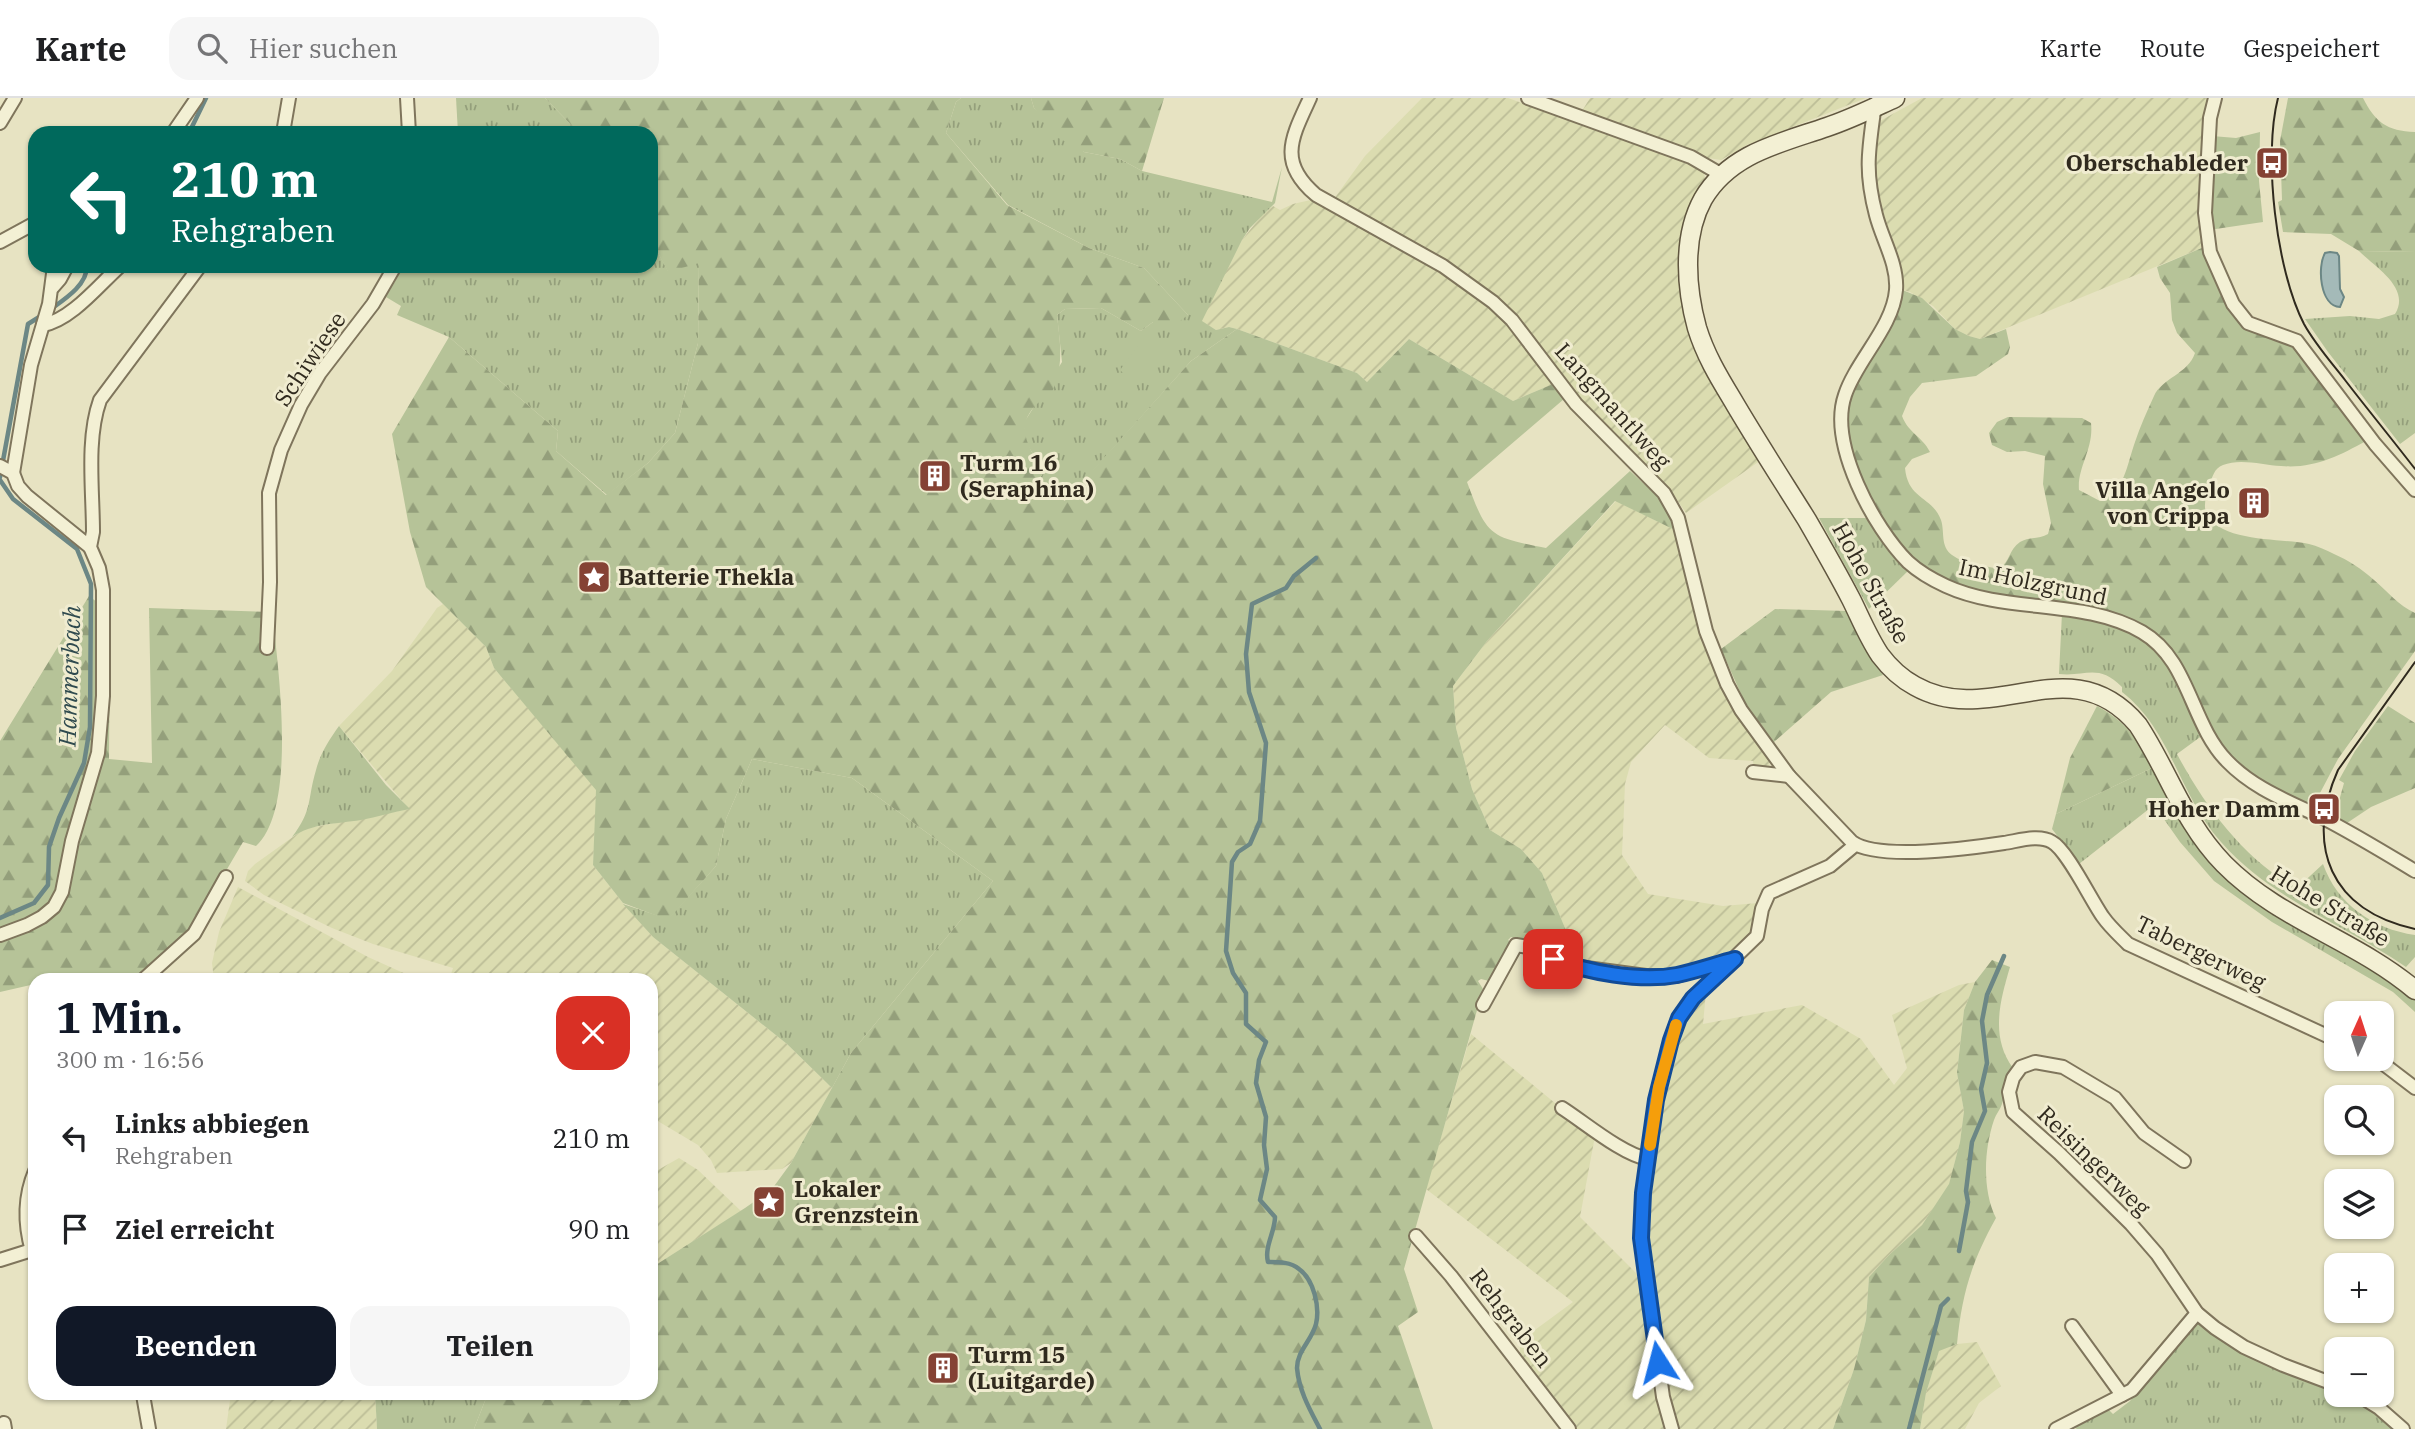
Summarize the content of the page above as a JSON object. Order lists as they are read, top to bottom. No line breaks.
{"streets":{"main road":["Hohe Straße"],"street":["Schiwiese","Langmantlweg","Im Holzgrund","Tabergerweg","Reisingerweg","Rehgraben"]},"crossings":[["Im Holzgrund","Hohe Straße"]],"water":["Hammerbach"],"places":{"bus stop":["Oberschableder","Hoher Damm"],"building":["Turm 16 (Seraphina)","Villa Angelo von Crippa","Turm 15 (Luitgarde)"],"place":["Batterie Thekla","Lokaler Grenzstein"]},"north":"top","page":{"header":"Karte","search":"Hier suchen","nav":["Karte","Route","Gespeichert"],"turn":["210 m","Rehgraben"],"heading":["1 Min.","300 m · 16:56"],"map_buttons":["+","−"],"list":[{"name":"Links abbiegen","note":"Rehgraben","value":"210 m"},{"name":"Ziel erreicht","value":"90 m"}],"buttons":["Beenden","Teilen"]}}
